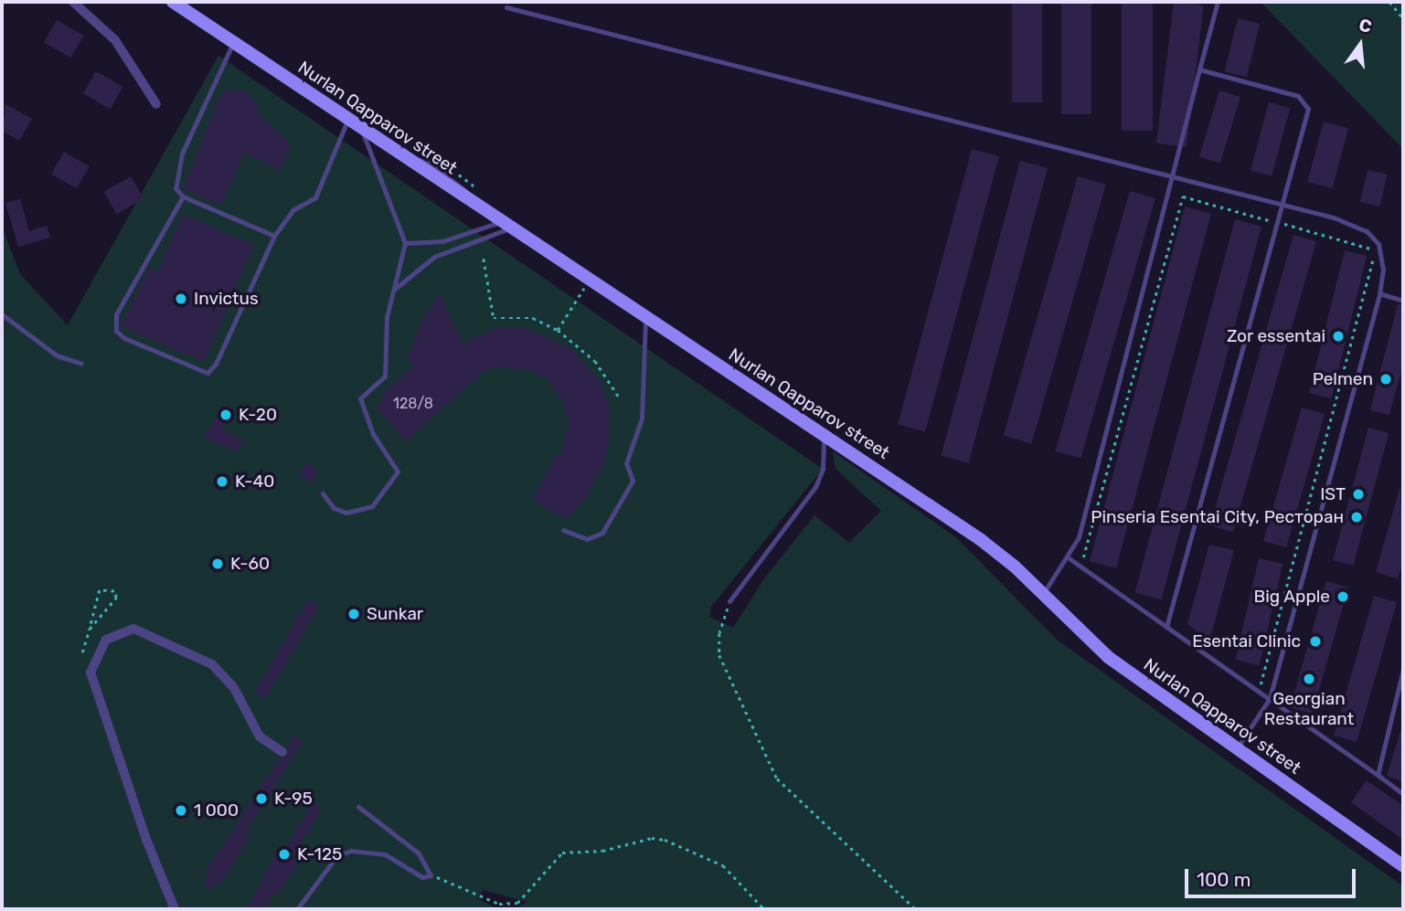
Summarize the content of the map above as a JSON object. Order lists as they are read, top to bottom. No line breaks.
{"streets":{"street":["Nurlan Qapparov street"]},"places":["Invictus","Zor essentai","Pelmen","K-20","K-40","IST","Pinseria Esentai City, Ресторан","K-60","Big Apple","Sunkar","Esentai Clinic","Georgian Restaurant","K-95","1 000","K-125"],"house_numbers":["128/8"],"scale_bar":"100 m","north":"top"}
